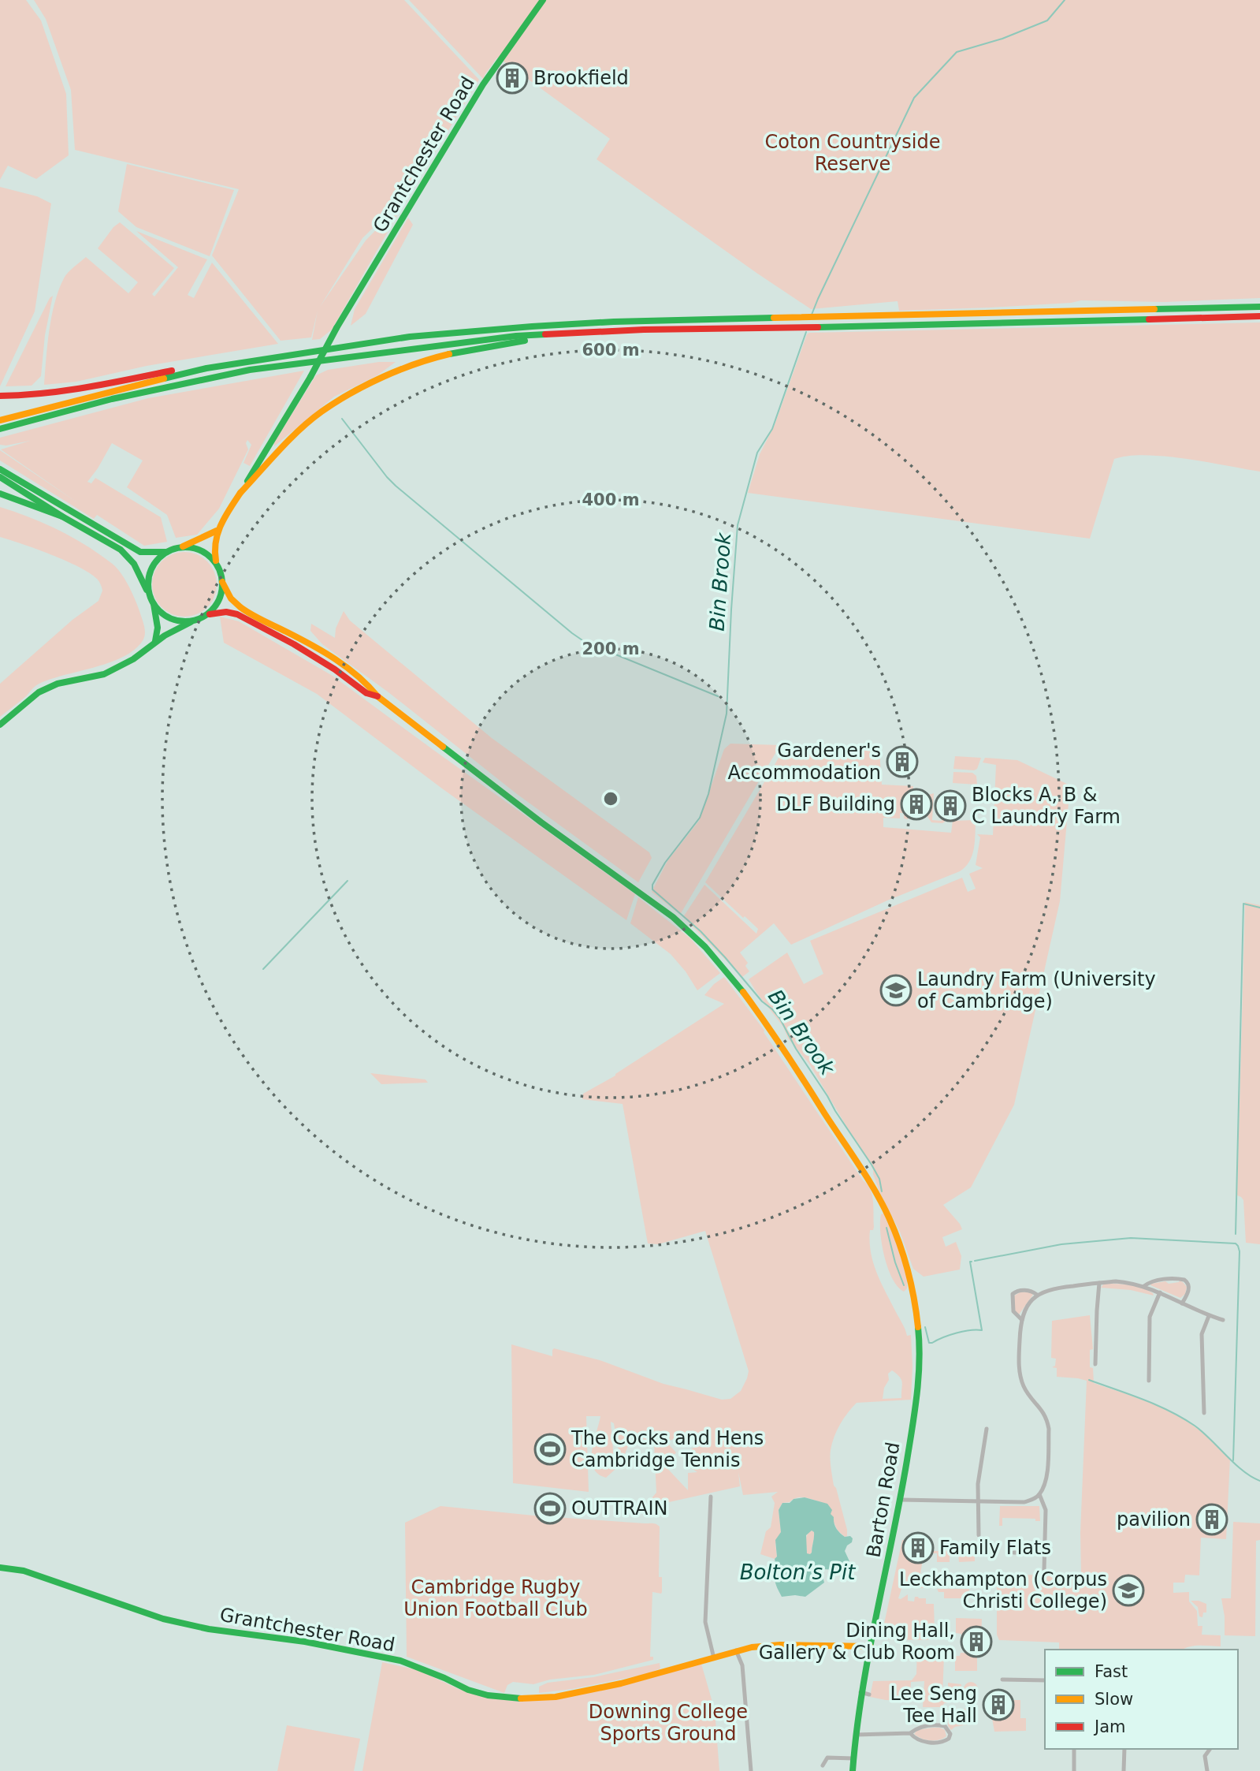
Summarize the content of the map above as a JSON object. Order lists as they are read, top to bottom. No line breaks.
{"streets":{"main road":["Grantchester Road","Barton Road"]},"crossings":[["Grantchester Road","Barton Road"]],"water":["Bin Brook","Bolton’s Pit"],"parks":["Coton Countryside Reserve","Cambridge Rugby Union Football Club","Downing College Sports Ground"],"places":{"building":["Brookfield","Gardener's Accommodation","DLF Building","Blocks A, B & C Laundry Farm","pavilion","Family Flats","Dining Hall, Gallery & Club Room","Lee Seng Tee Hall"],"school or university":["Laundry Farm (University of Cambridge)","Leckhampton (Corpus Christi College)"],"sports":["The Cocks and Hens Cambridge Tennis","OUTTRAIN"]},"legend":["Fast","Slow","Jam"],"rings":["600 m","400 m","200 m"]}
